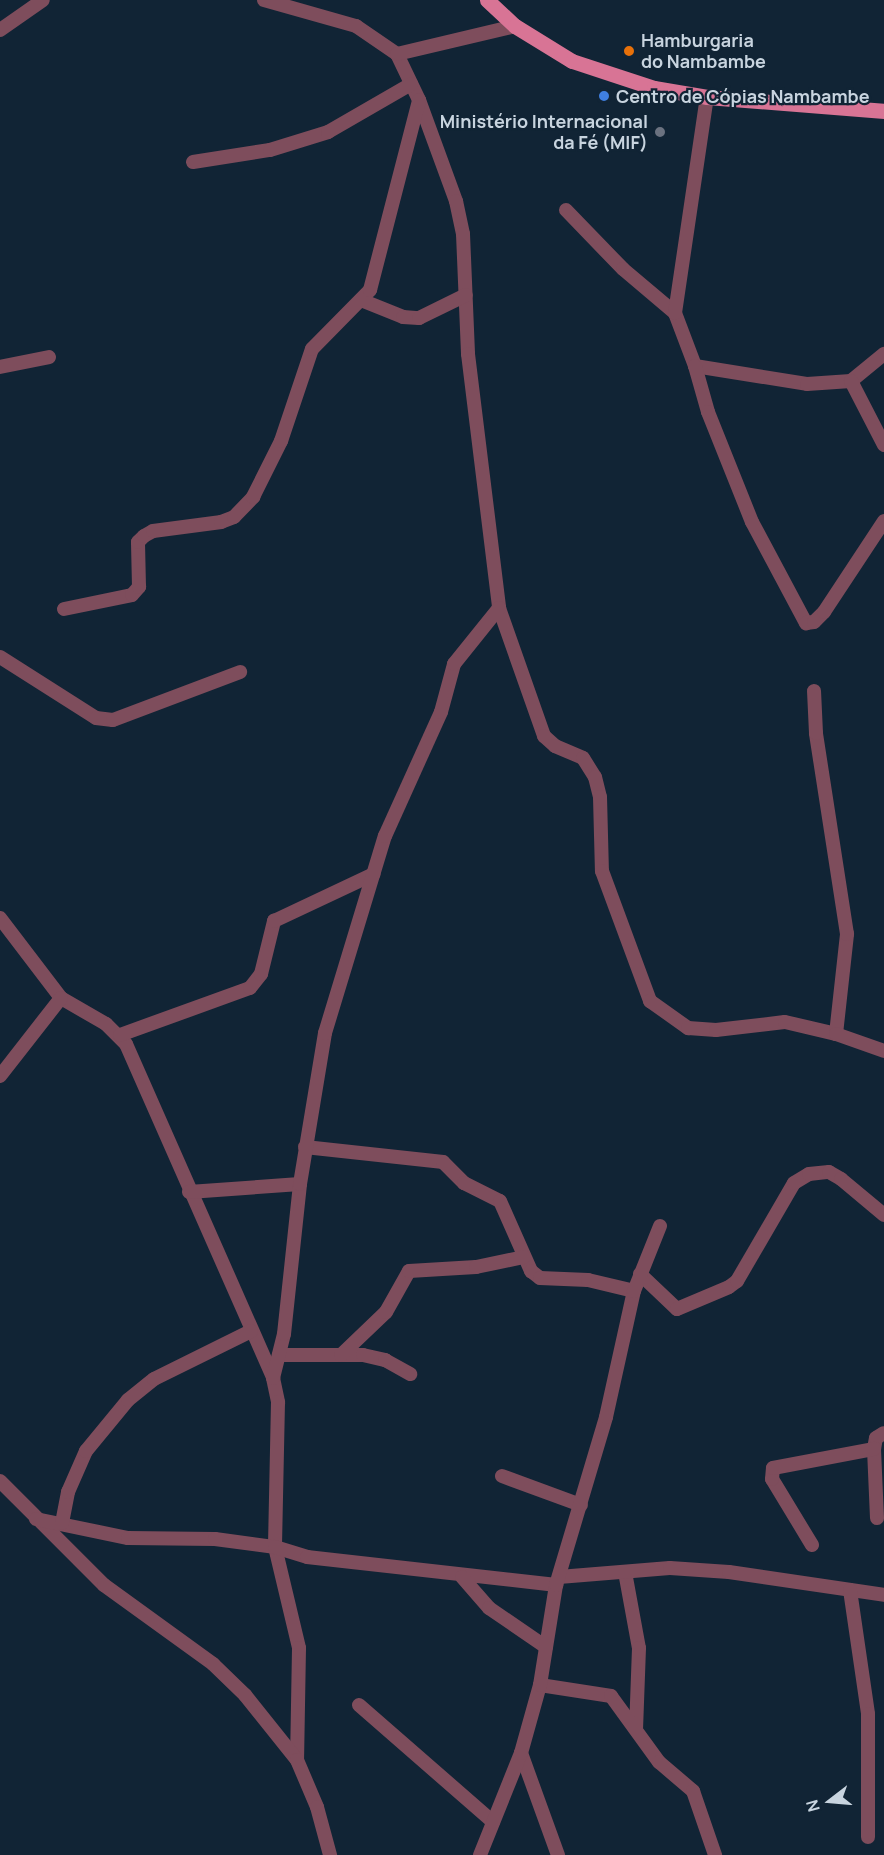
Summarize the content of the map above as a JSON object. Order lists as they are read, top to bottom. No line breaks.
{"places":["Hamburgaria do Nambambe","Centro de Cópias Nambambe","Ministério Internacional da Fé (MIF)"],"north":"left"}
